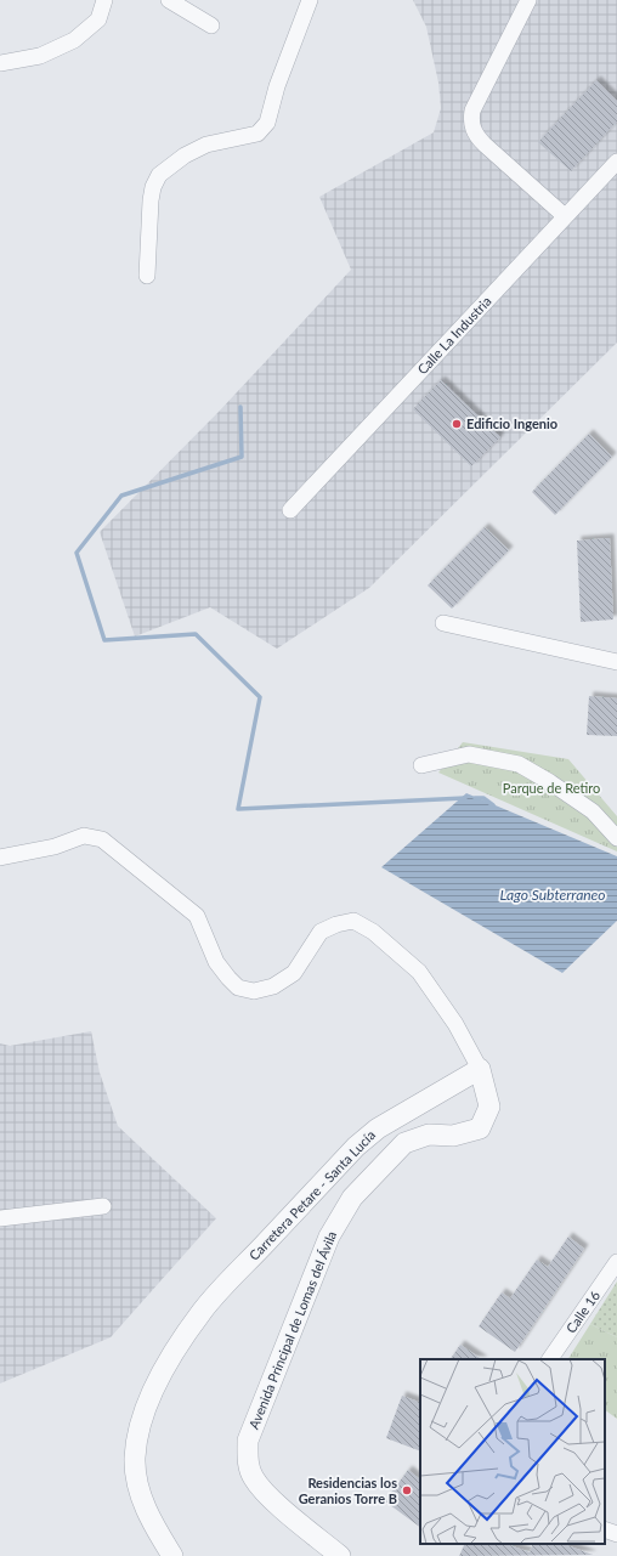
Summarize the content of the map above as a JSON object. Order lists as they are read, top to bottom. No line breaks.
{"streets":{"street":["Calle La Industria","Carretera Petare - Santa Lucía","Calle 16","Avenida Principal de Lomas del Ávila"]},"crossings":[["Carretera Petare - Santa Lucía","Avenida Principal de Lomas del Ávila"]],"water":["Lago Subterraneo"],"parks":["Parque de Retiro"],"places":["Edificio Ingenio","Residencias los Geranios Torre B"]}
